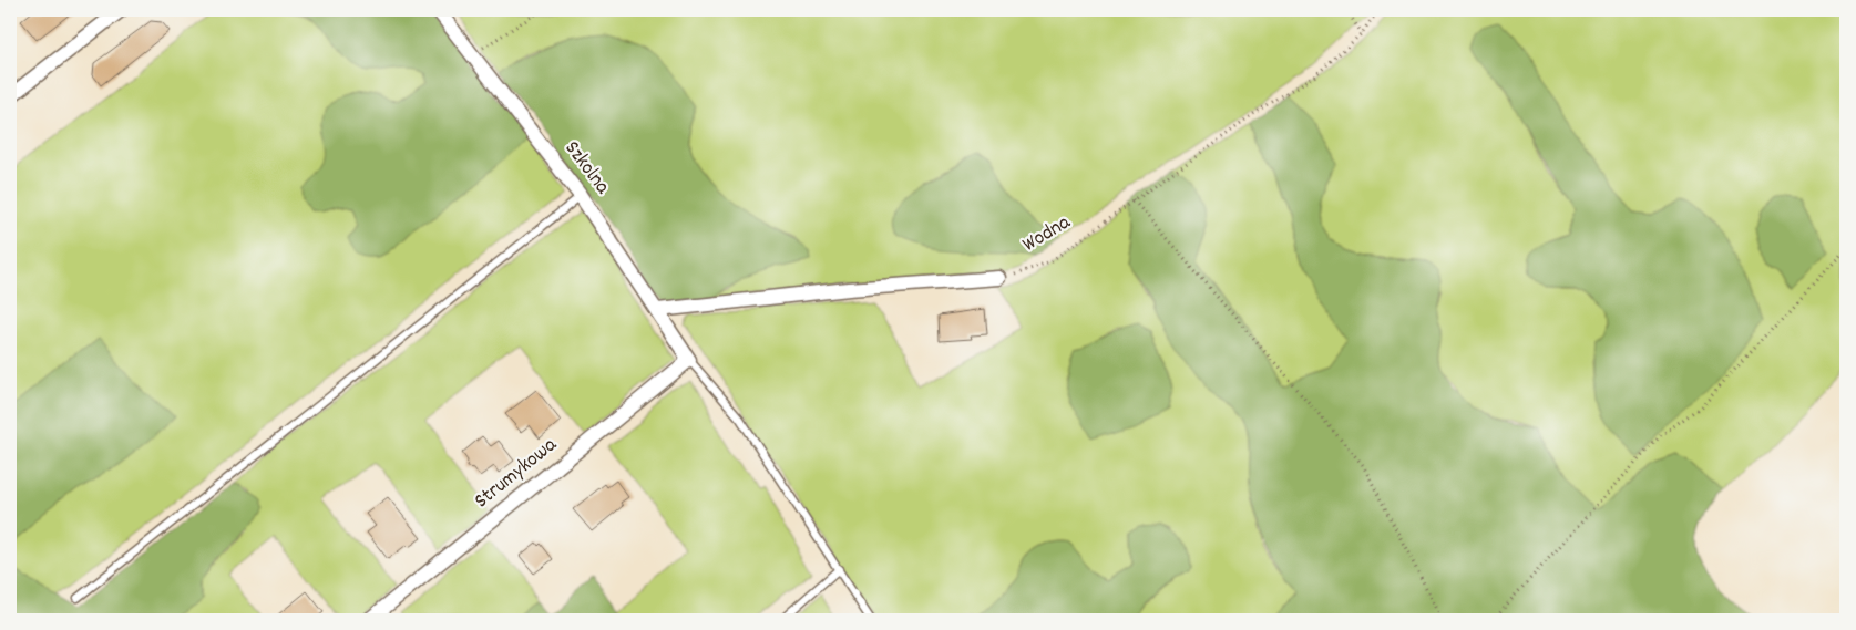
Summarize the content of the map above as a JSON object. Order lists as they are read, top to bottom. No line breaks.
{"streets":{"street":["Szkolna","Strumykowa"],"path":["Wodna"]},"crossings":[["Szkolna","Strumykowa"]]}
